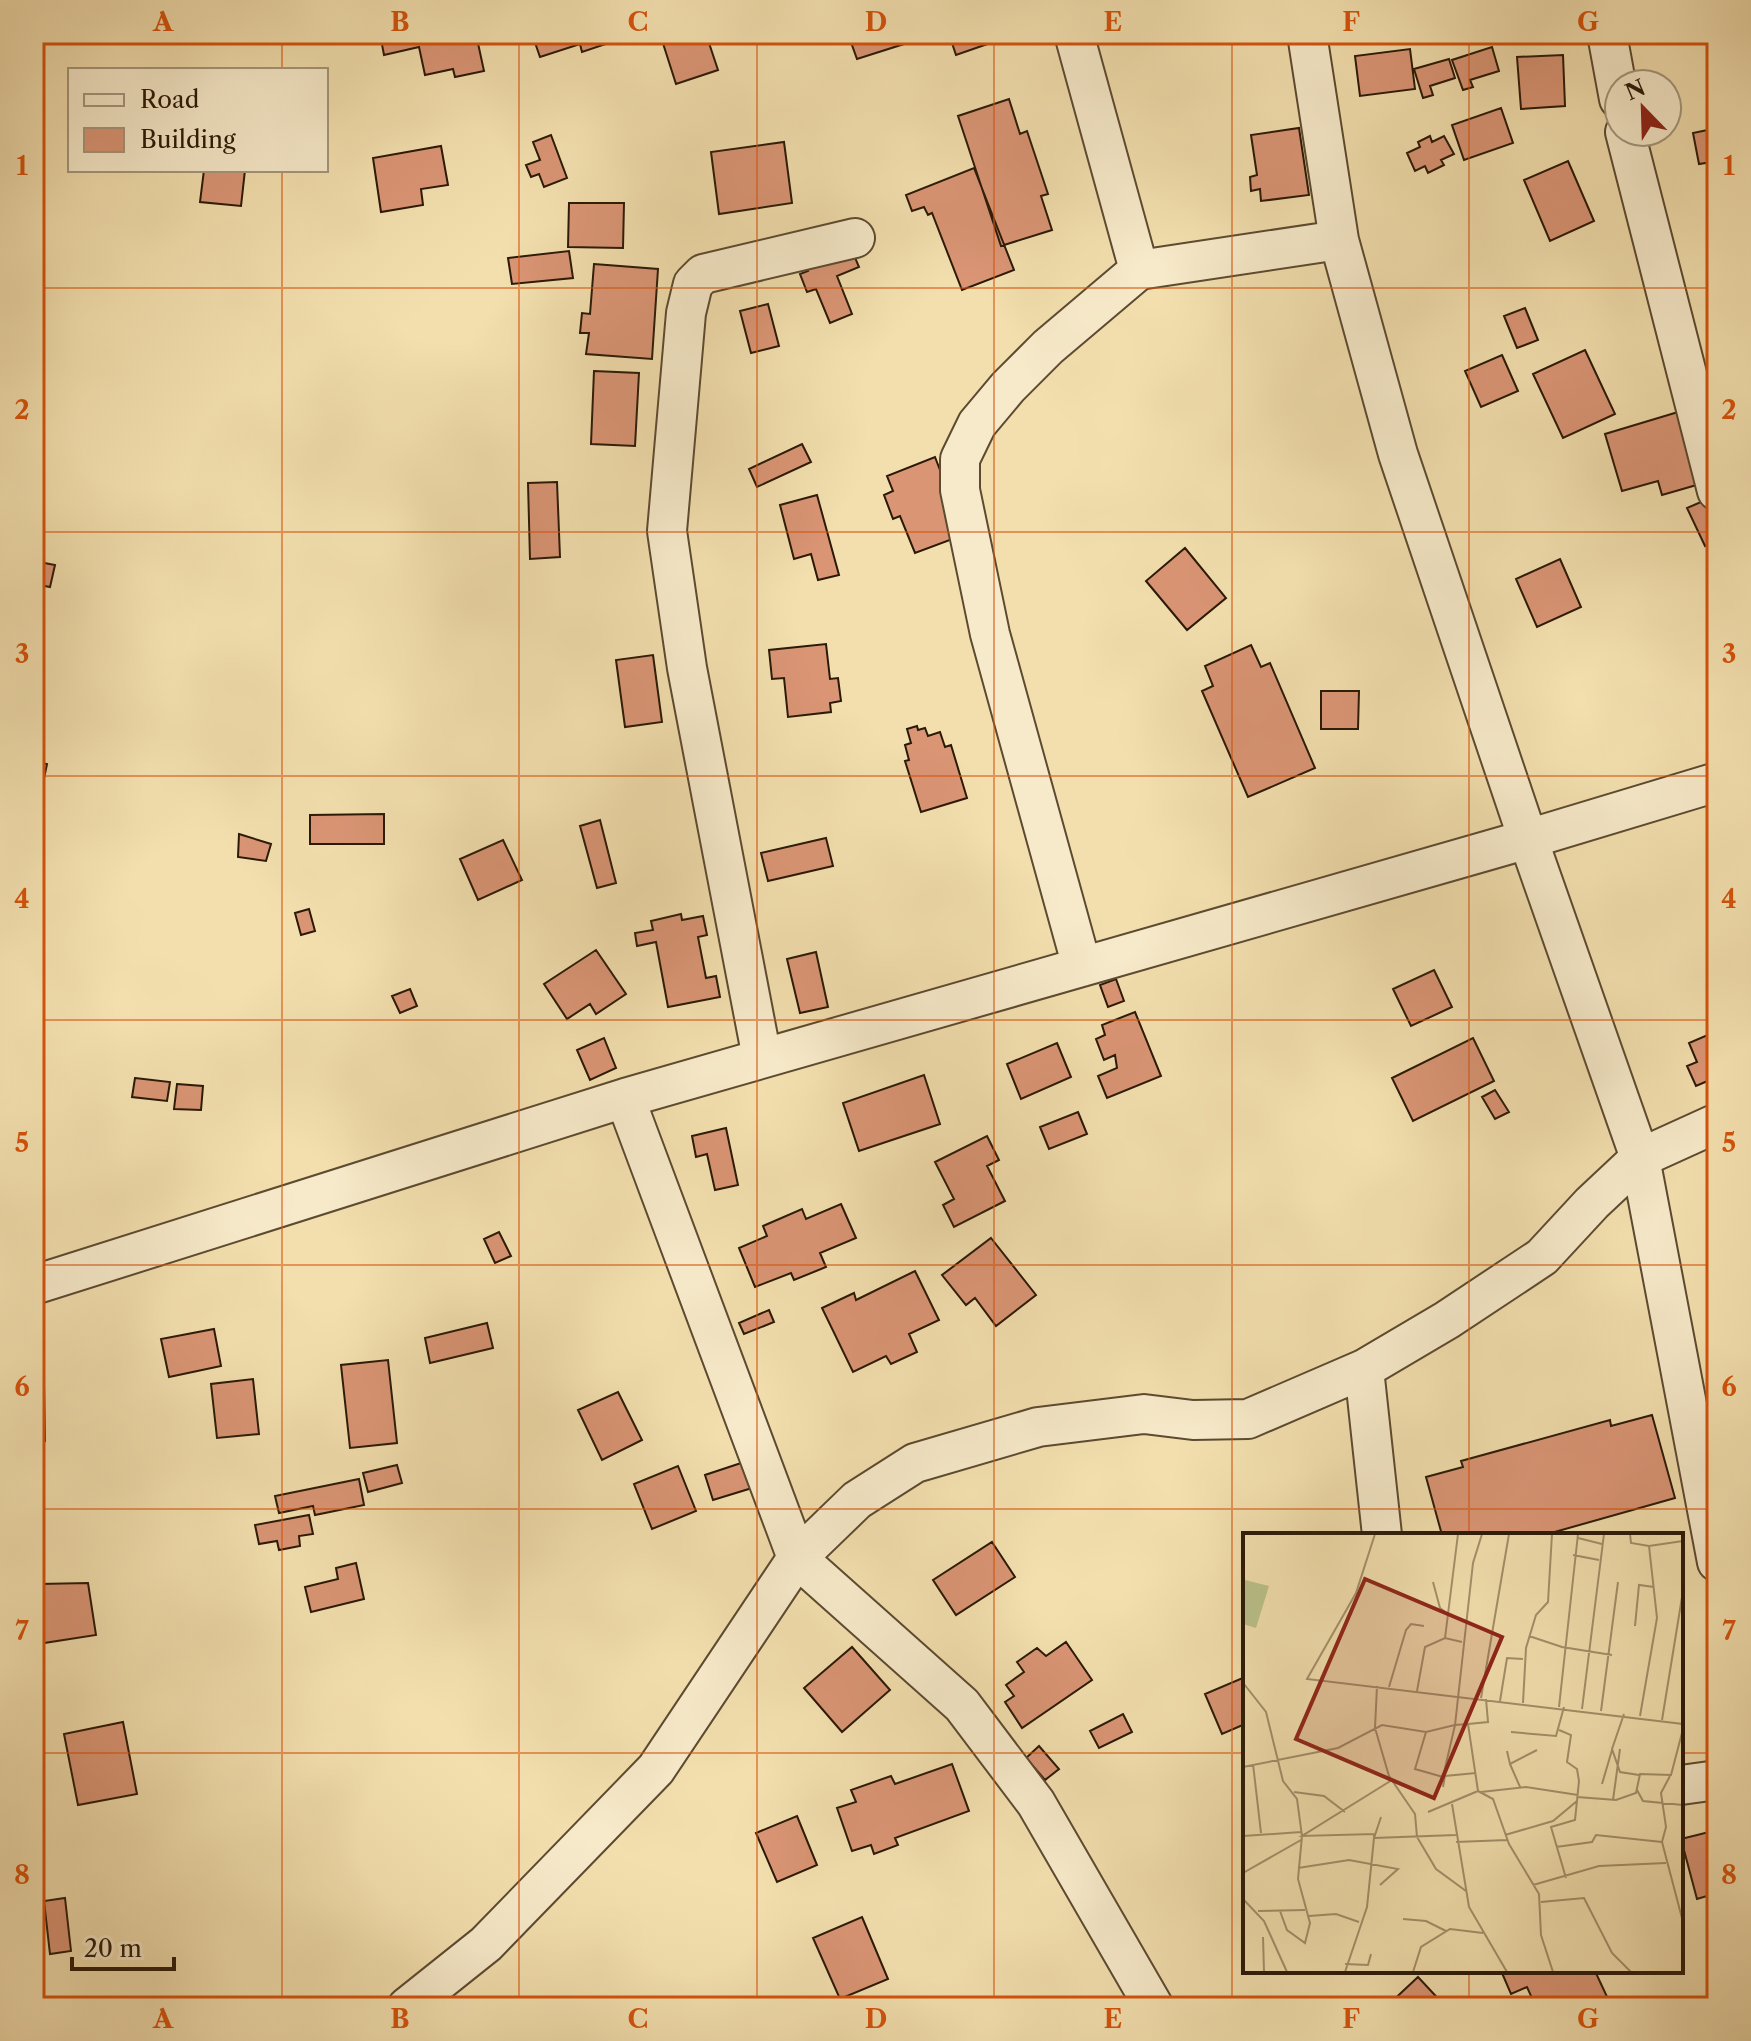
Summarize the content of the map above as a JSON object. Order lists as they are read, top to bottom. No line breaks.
{"legend":["Road","Building"],"scale_bar":"20 m","north":"top left","grid":{"columns":["A","B","C","D","E","F","G"],"rows":["1","2","3","4","5","6","7","8"]}}
